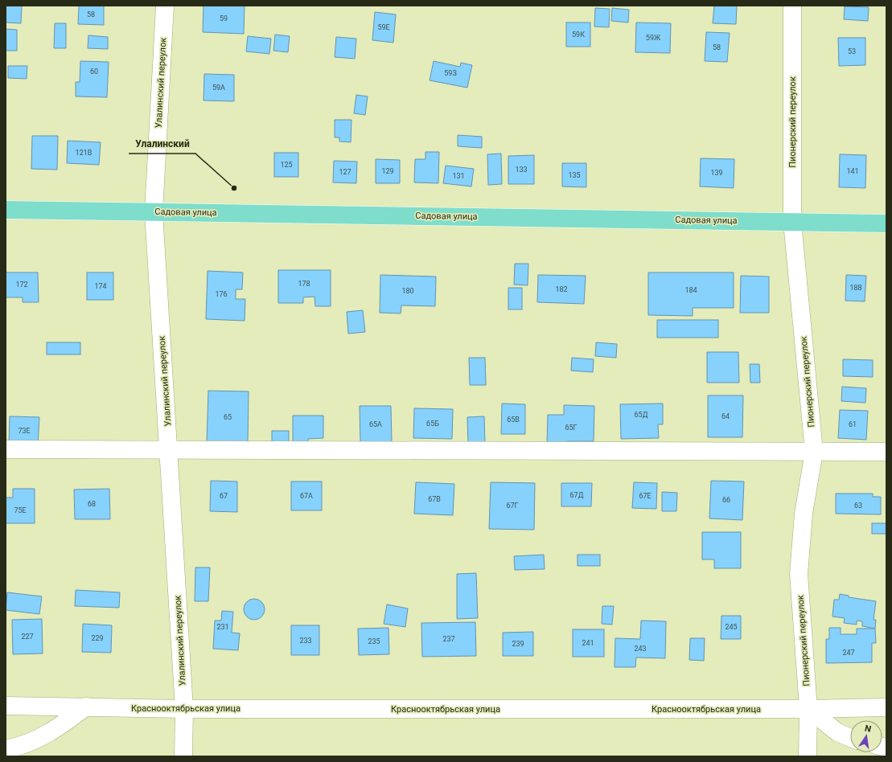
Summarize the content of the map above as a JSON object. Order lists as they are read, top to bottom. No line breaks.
{"streets":{"main road":["Садовая улица"],"street":["Улалинский переулок","Пионерский переулок","Краснооктябрьская улица"]},"crossings":[["Улалинский переулок","Садовая улица"],["Улалинский переулок","Краснооктябрьская улица"],["Пионерский переулок","Садовая улица"],["Пионерский переулок","Краснооктябрьская улица"]],"places":["Улалинский"],"house_numbers":["58","59","59Е","59К","59Ж","58","53","60","59З","59А","121В","125","133","129","141","127","139","135","131","178","172","174","188","182","184","180","176","65Д","64","65","65В","65Б","65А","61","65Г","73Е","67Д","67","67А","67Е","67В","66","68","67Г","63","75Е","231","245","227","229","237","233","235","241","239","243","247"],"north":"top"}
